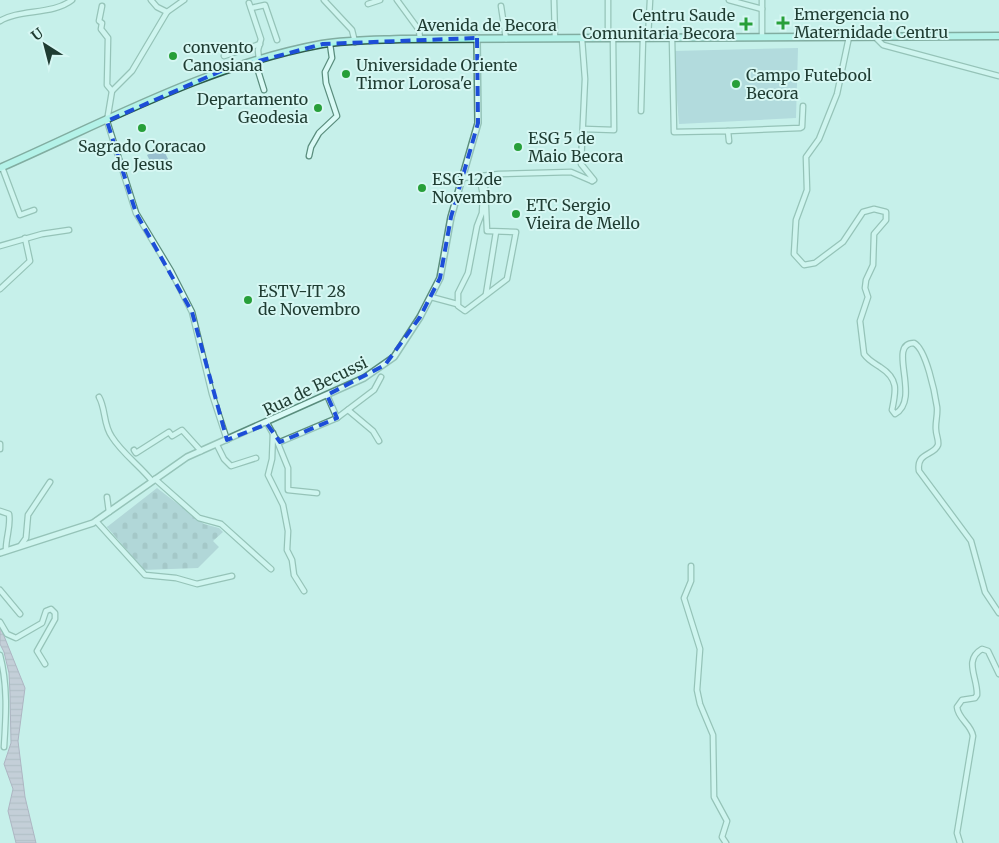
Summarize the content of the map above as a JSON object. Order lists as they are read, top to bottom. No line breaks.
{"streets":{"main road":["Avenida de Becora"],"street":["Rua de Becussi"]},"crossings":[["Avenida de Becora","Rua de Becussi"]],"places":{"health":["Emergencia no Maternidade Centru","Centru Saude Comunitaria Becora"],"other":["convento Canosiana","Universidade Oriente Timor Lorosa'e","Campo Futebool Becora","Departamento Geodesia","Sagrado Coracao de Jesus","ESG 5 de Maio Becora","ESG 12de Novembro","ETC Sergio Vieira de Mello","ESTV-IT 28 de Novembro"]},"north":"top left"}
